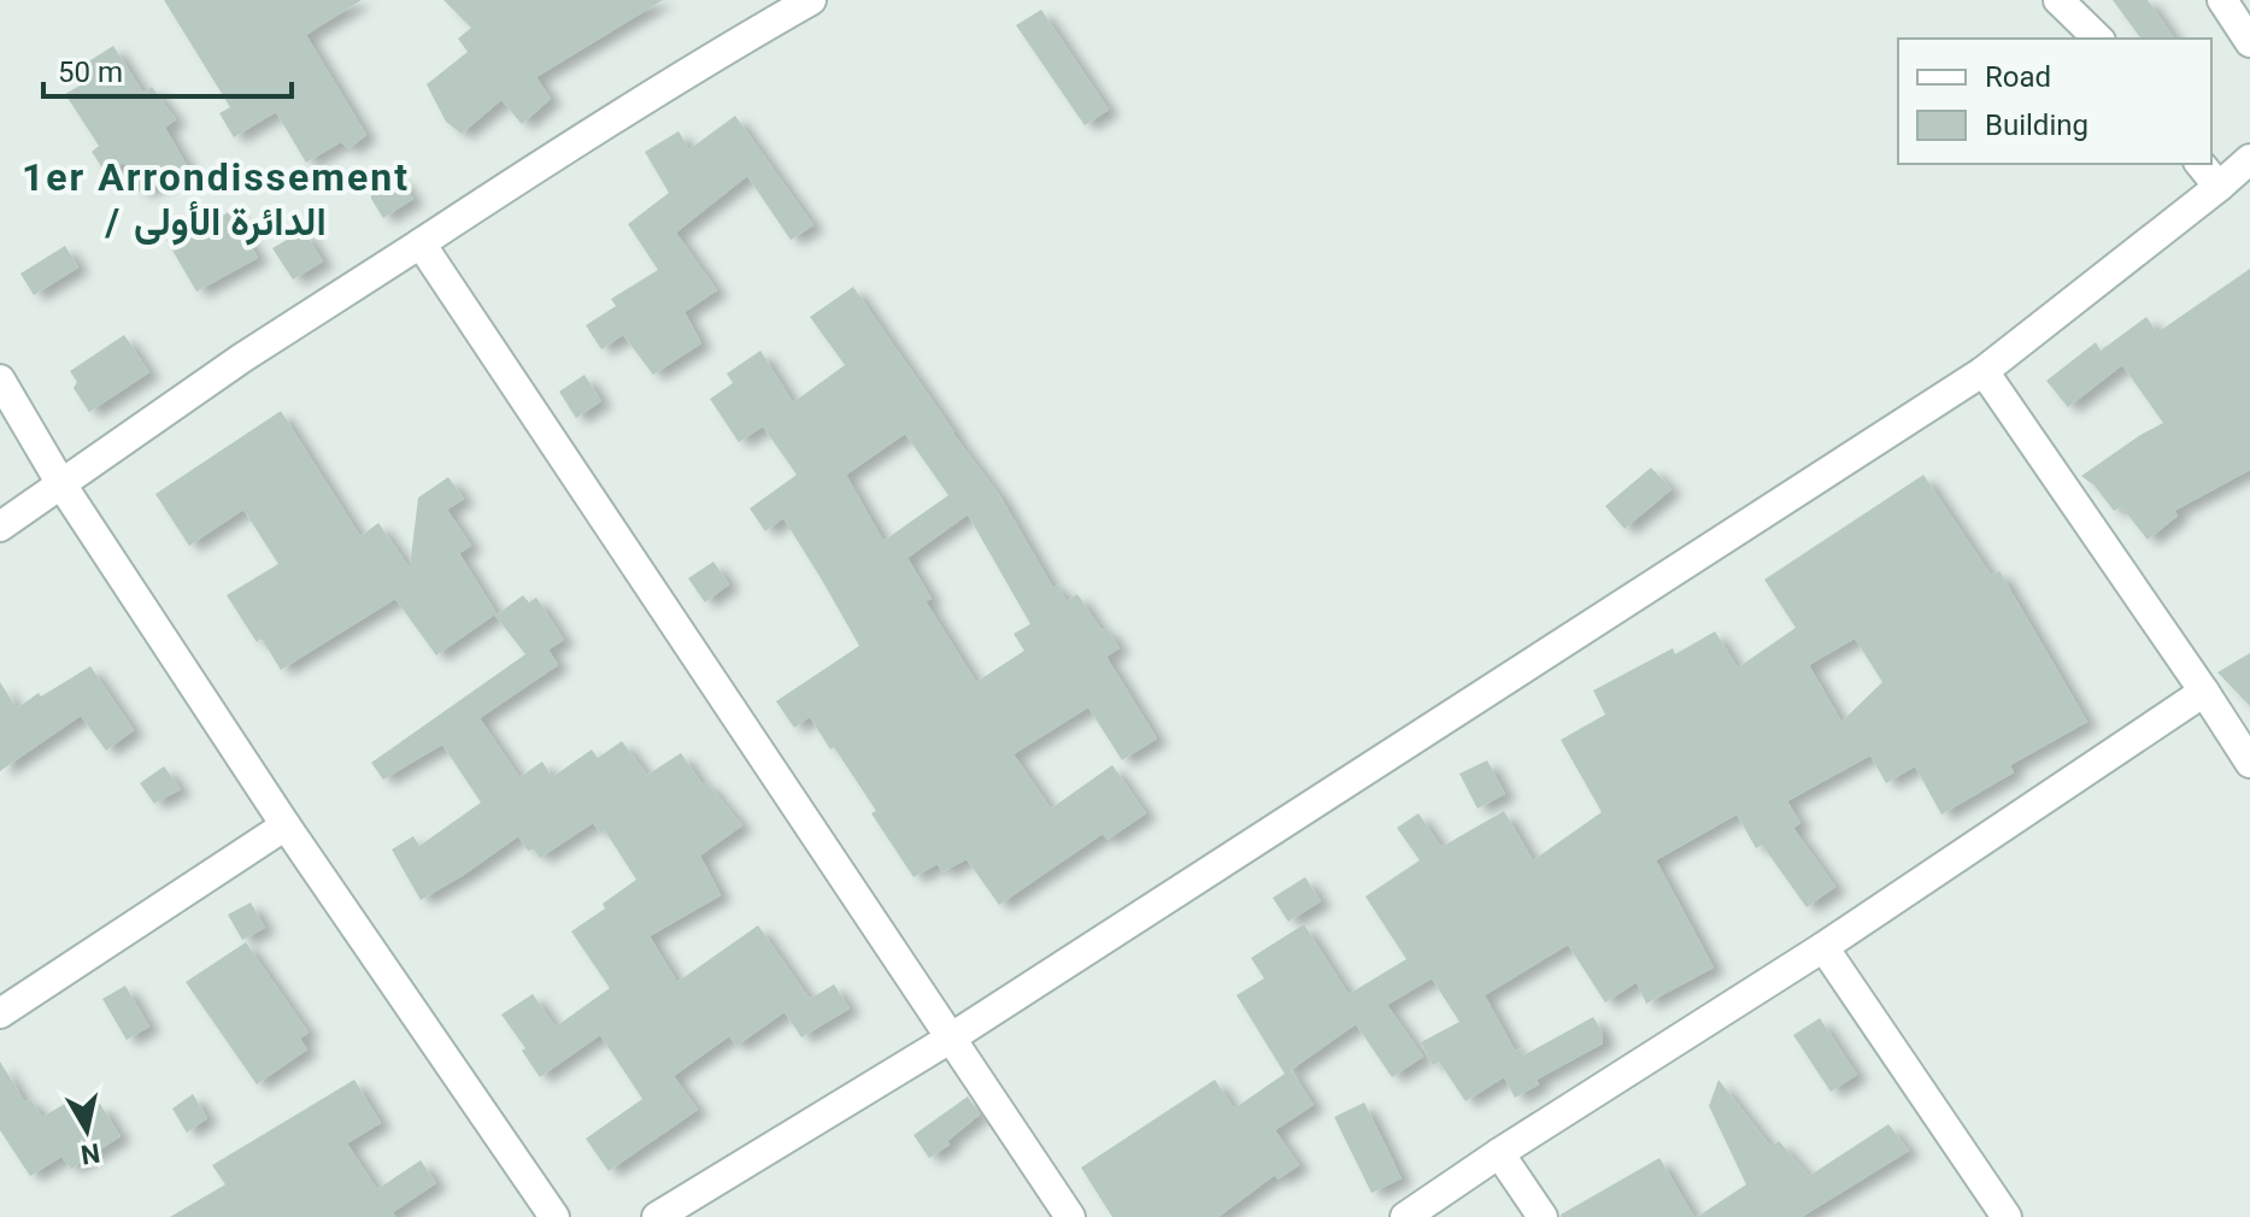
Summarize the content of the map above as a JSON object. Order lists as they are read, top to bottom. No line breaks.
{"districts":["1er Arrondissement / الدائرة الأولى"],"legend":["Road","Building"],"scale_bar":"50 m","north":"bottom"}
